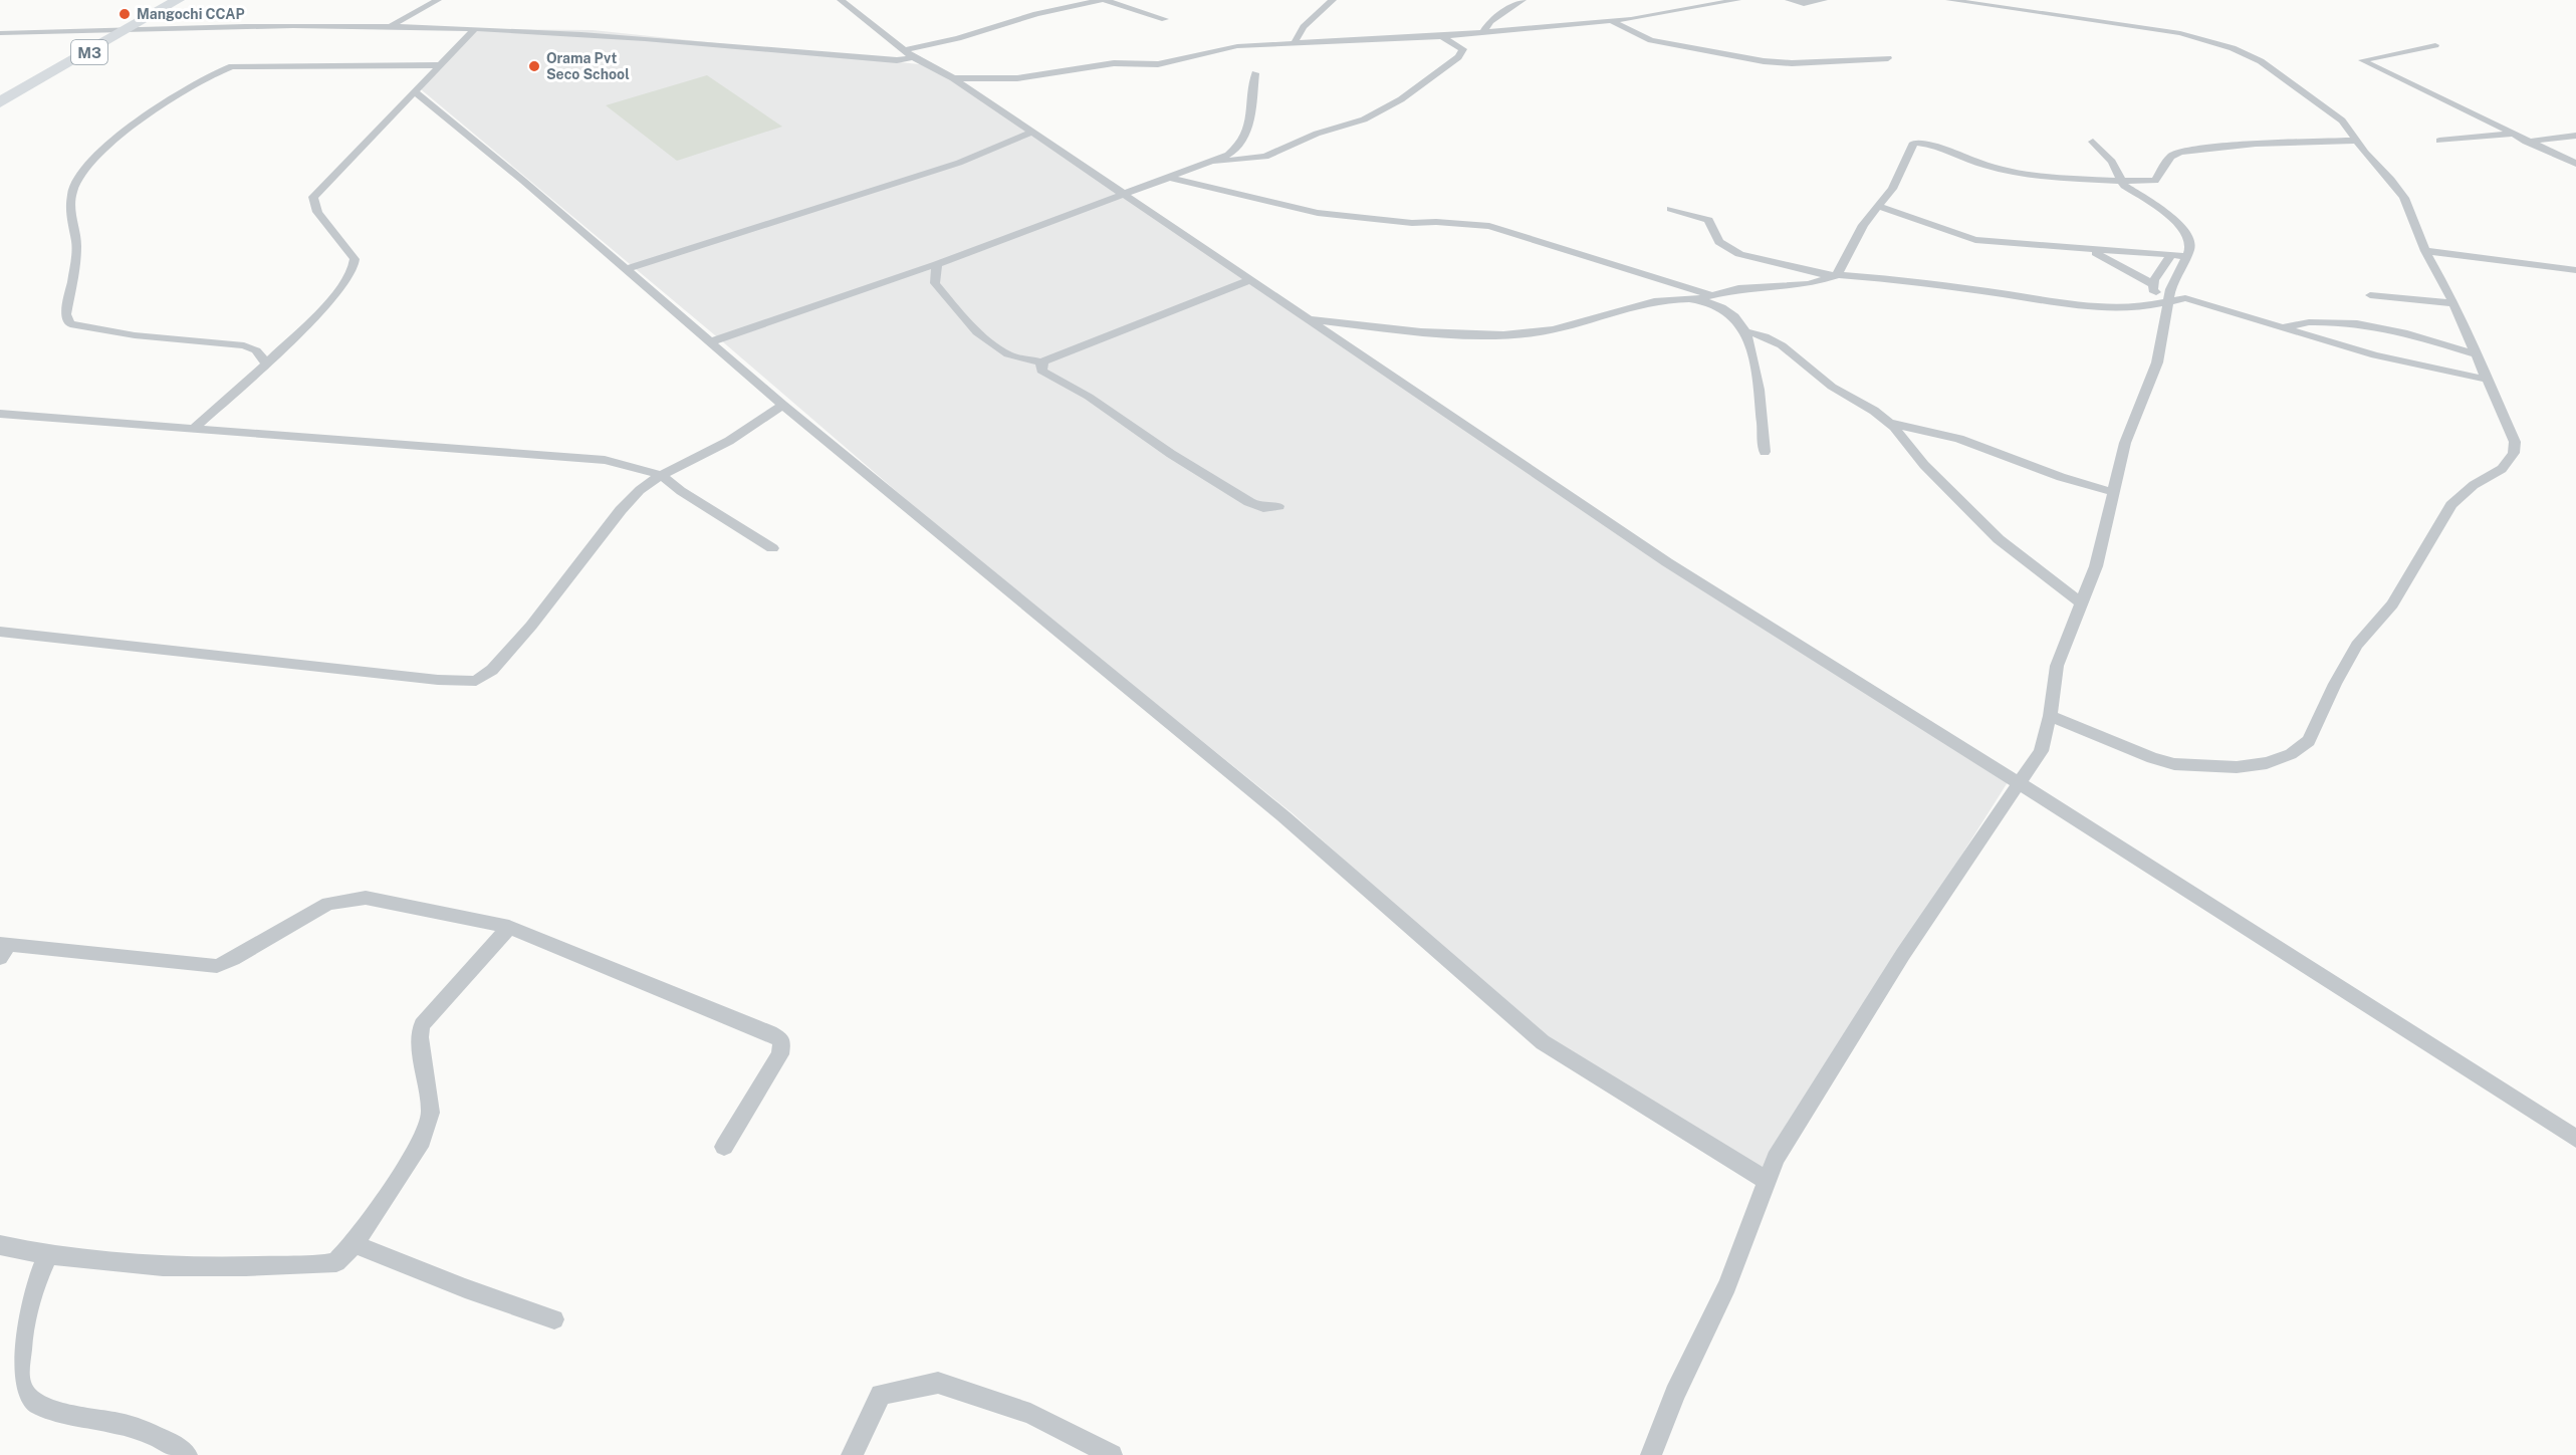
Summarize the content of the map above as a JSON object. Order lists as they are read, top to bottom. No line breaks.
{"streets":{"highway":["M3"]},"places":["Mangochi CCAP","Orama Pvt Seco School"]}
